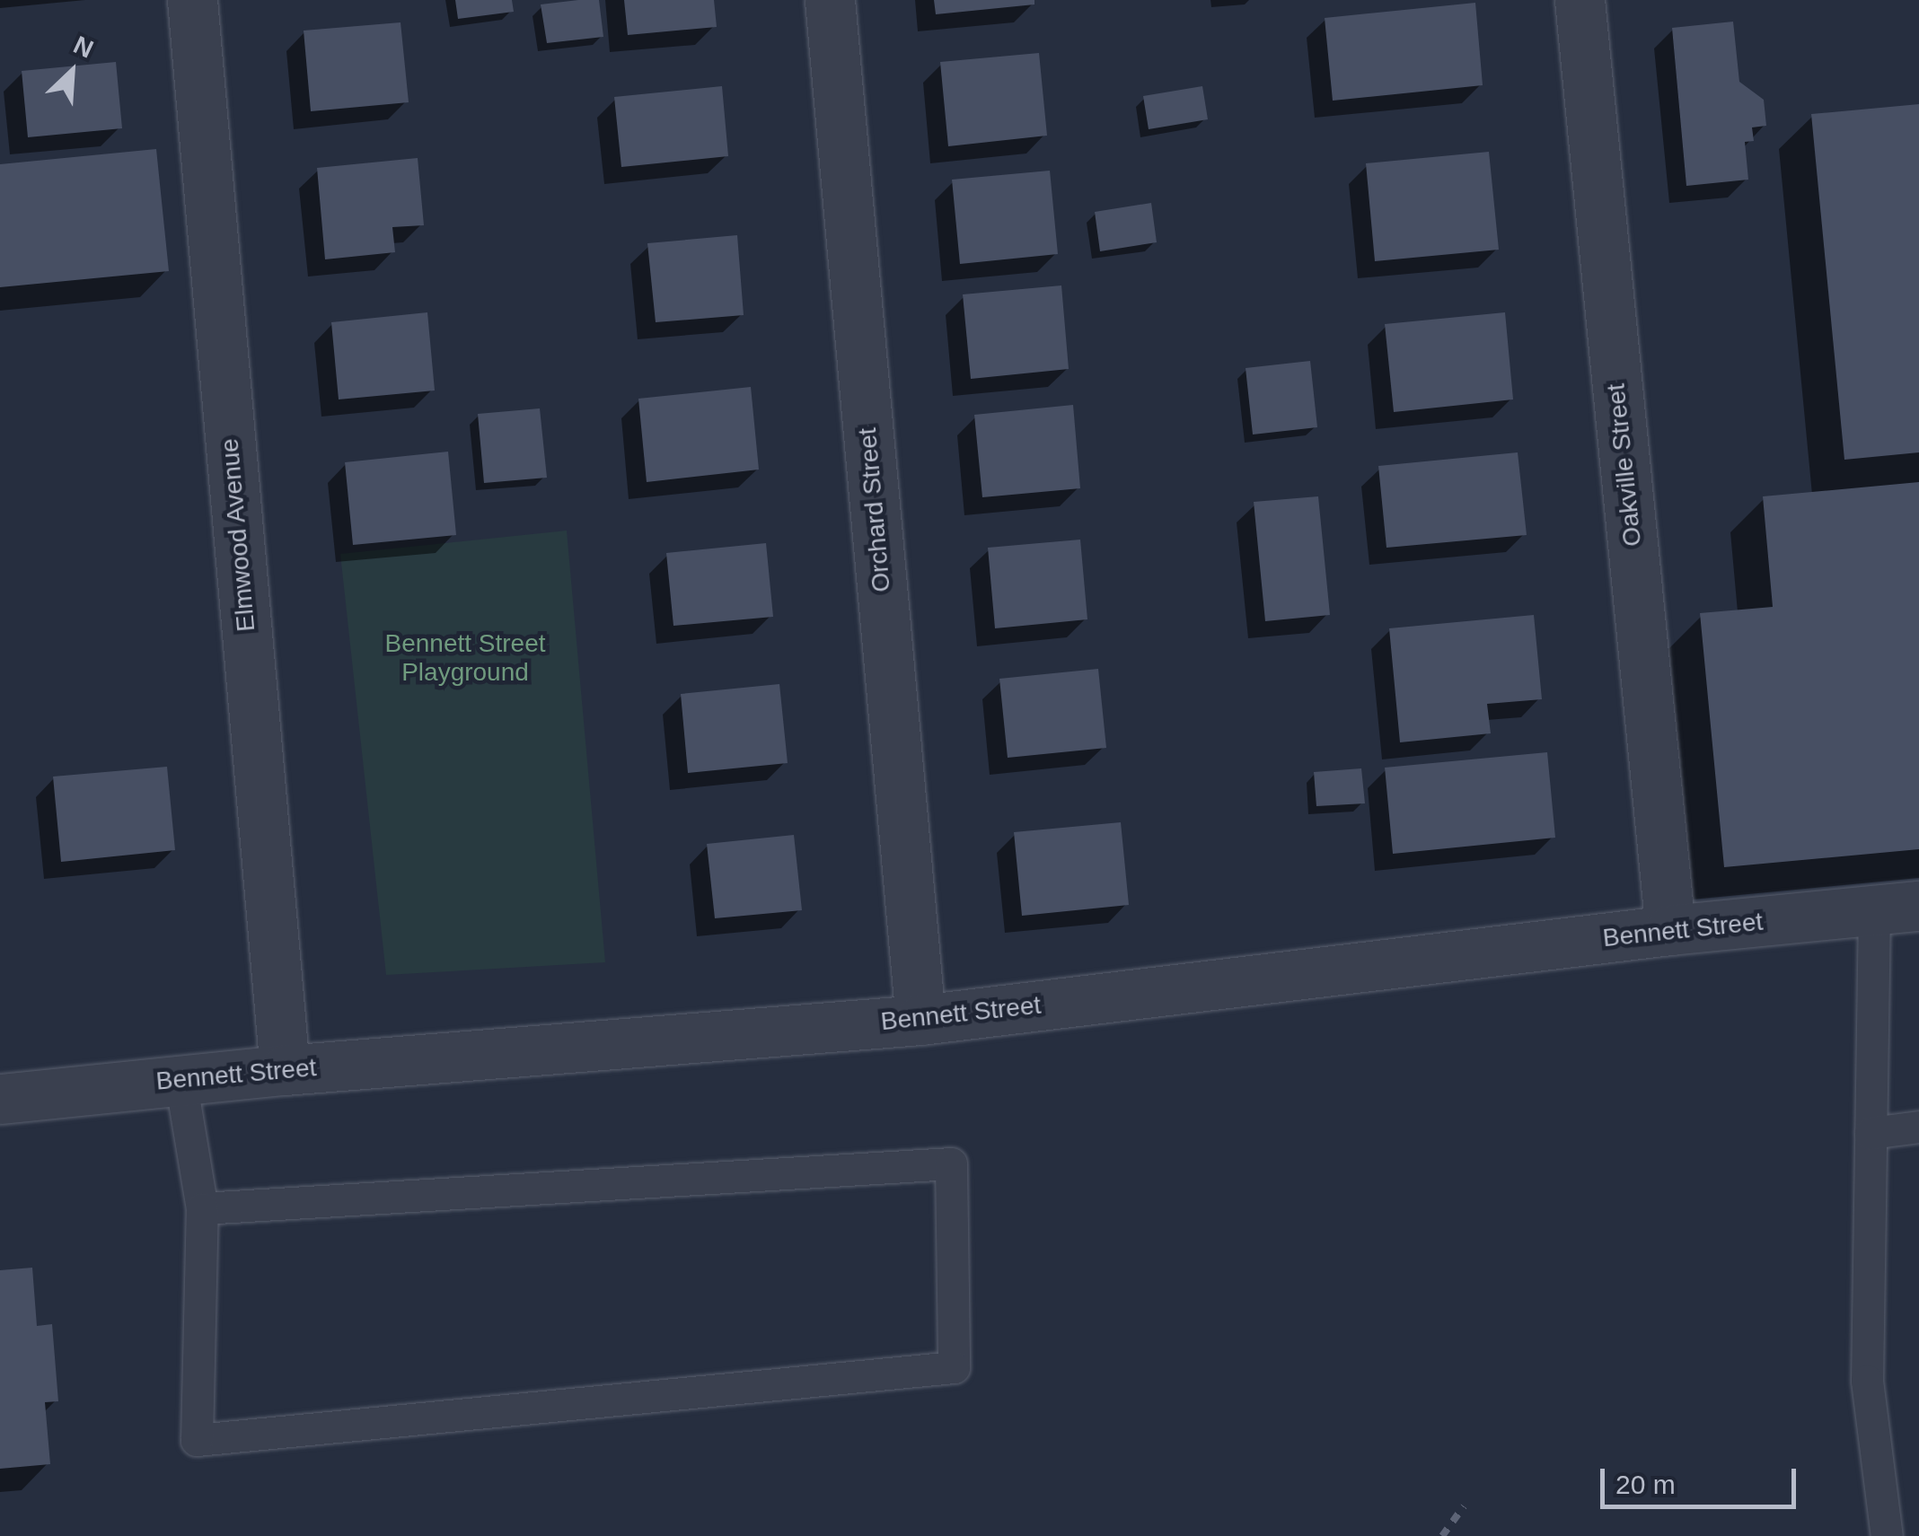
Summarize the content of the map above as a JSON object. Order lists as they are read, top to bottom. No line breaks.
{"streets":{"street":["Oakville Street","Orchard Street","Elmwood Avenue","Bennett Street"]},"crossings":[["Oakville Street","Bennett Street"],["Orchard Street","Bennett Street"],["Elmwood Avenue","Bennett Street"]],"parks":["Bennett Street Playground"],"scale_bar":"20 m","north":"top right"}
